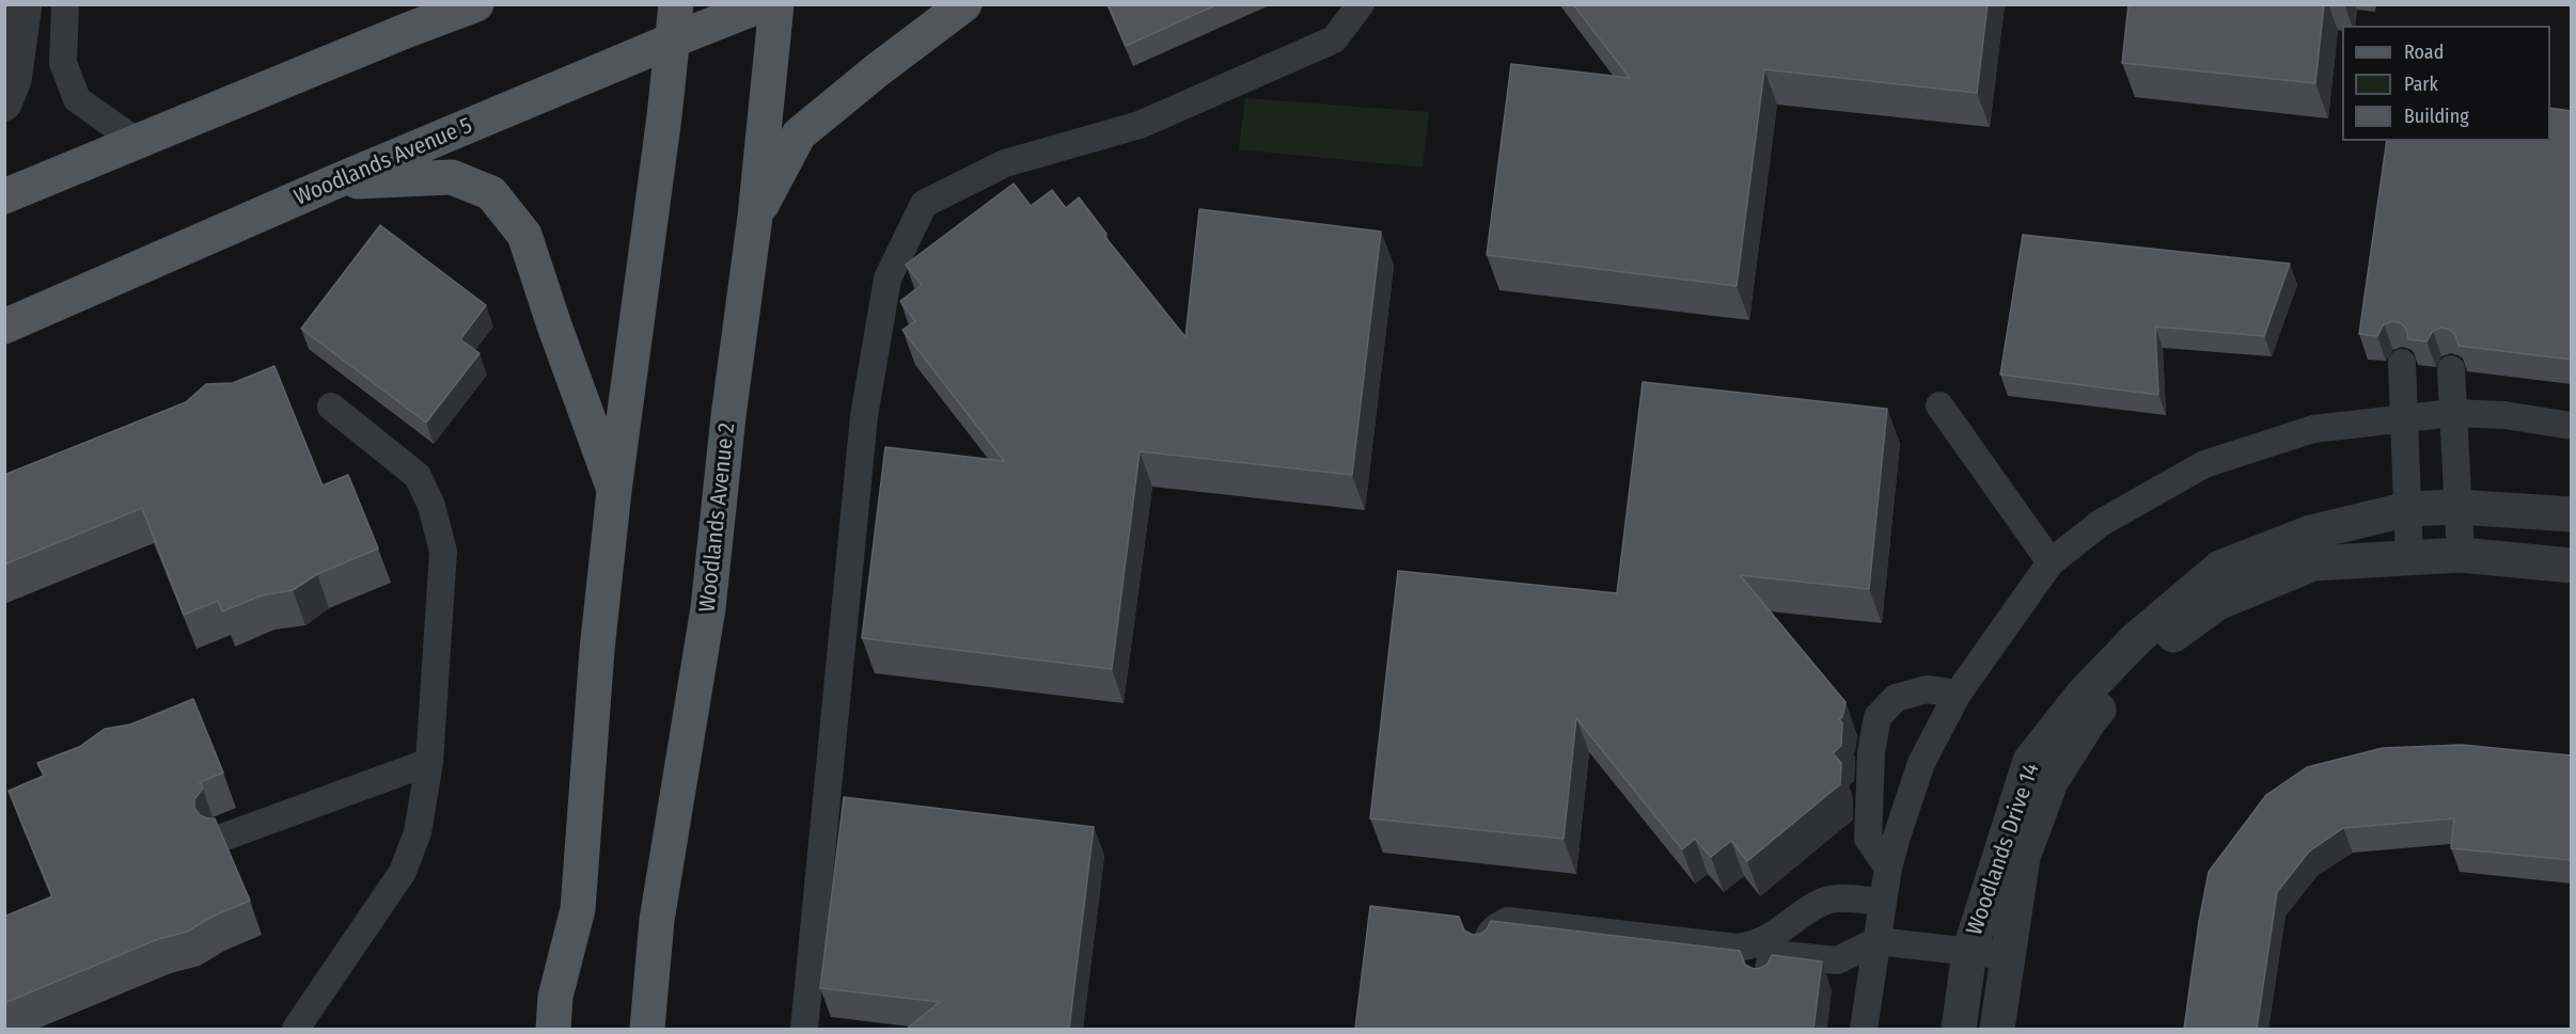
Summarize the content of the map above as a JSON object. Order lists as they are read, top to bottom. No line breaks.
{"streets":{"main road":["Woodlands Avenue 5","Woodlands Avenue 2"],"street":["Woodlands Drive 14"]},"legend":["Road","Park","Building"]}
